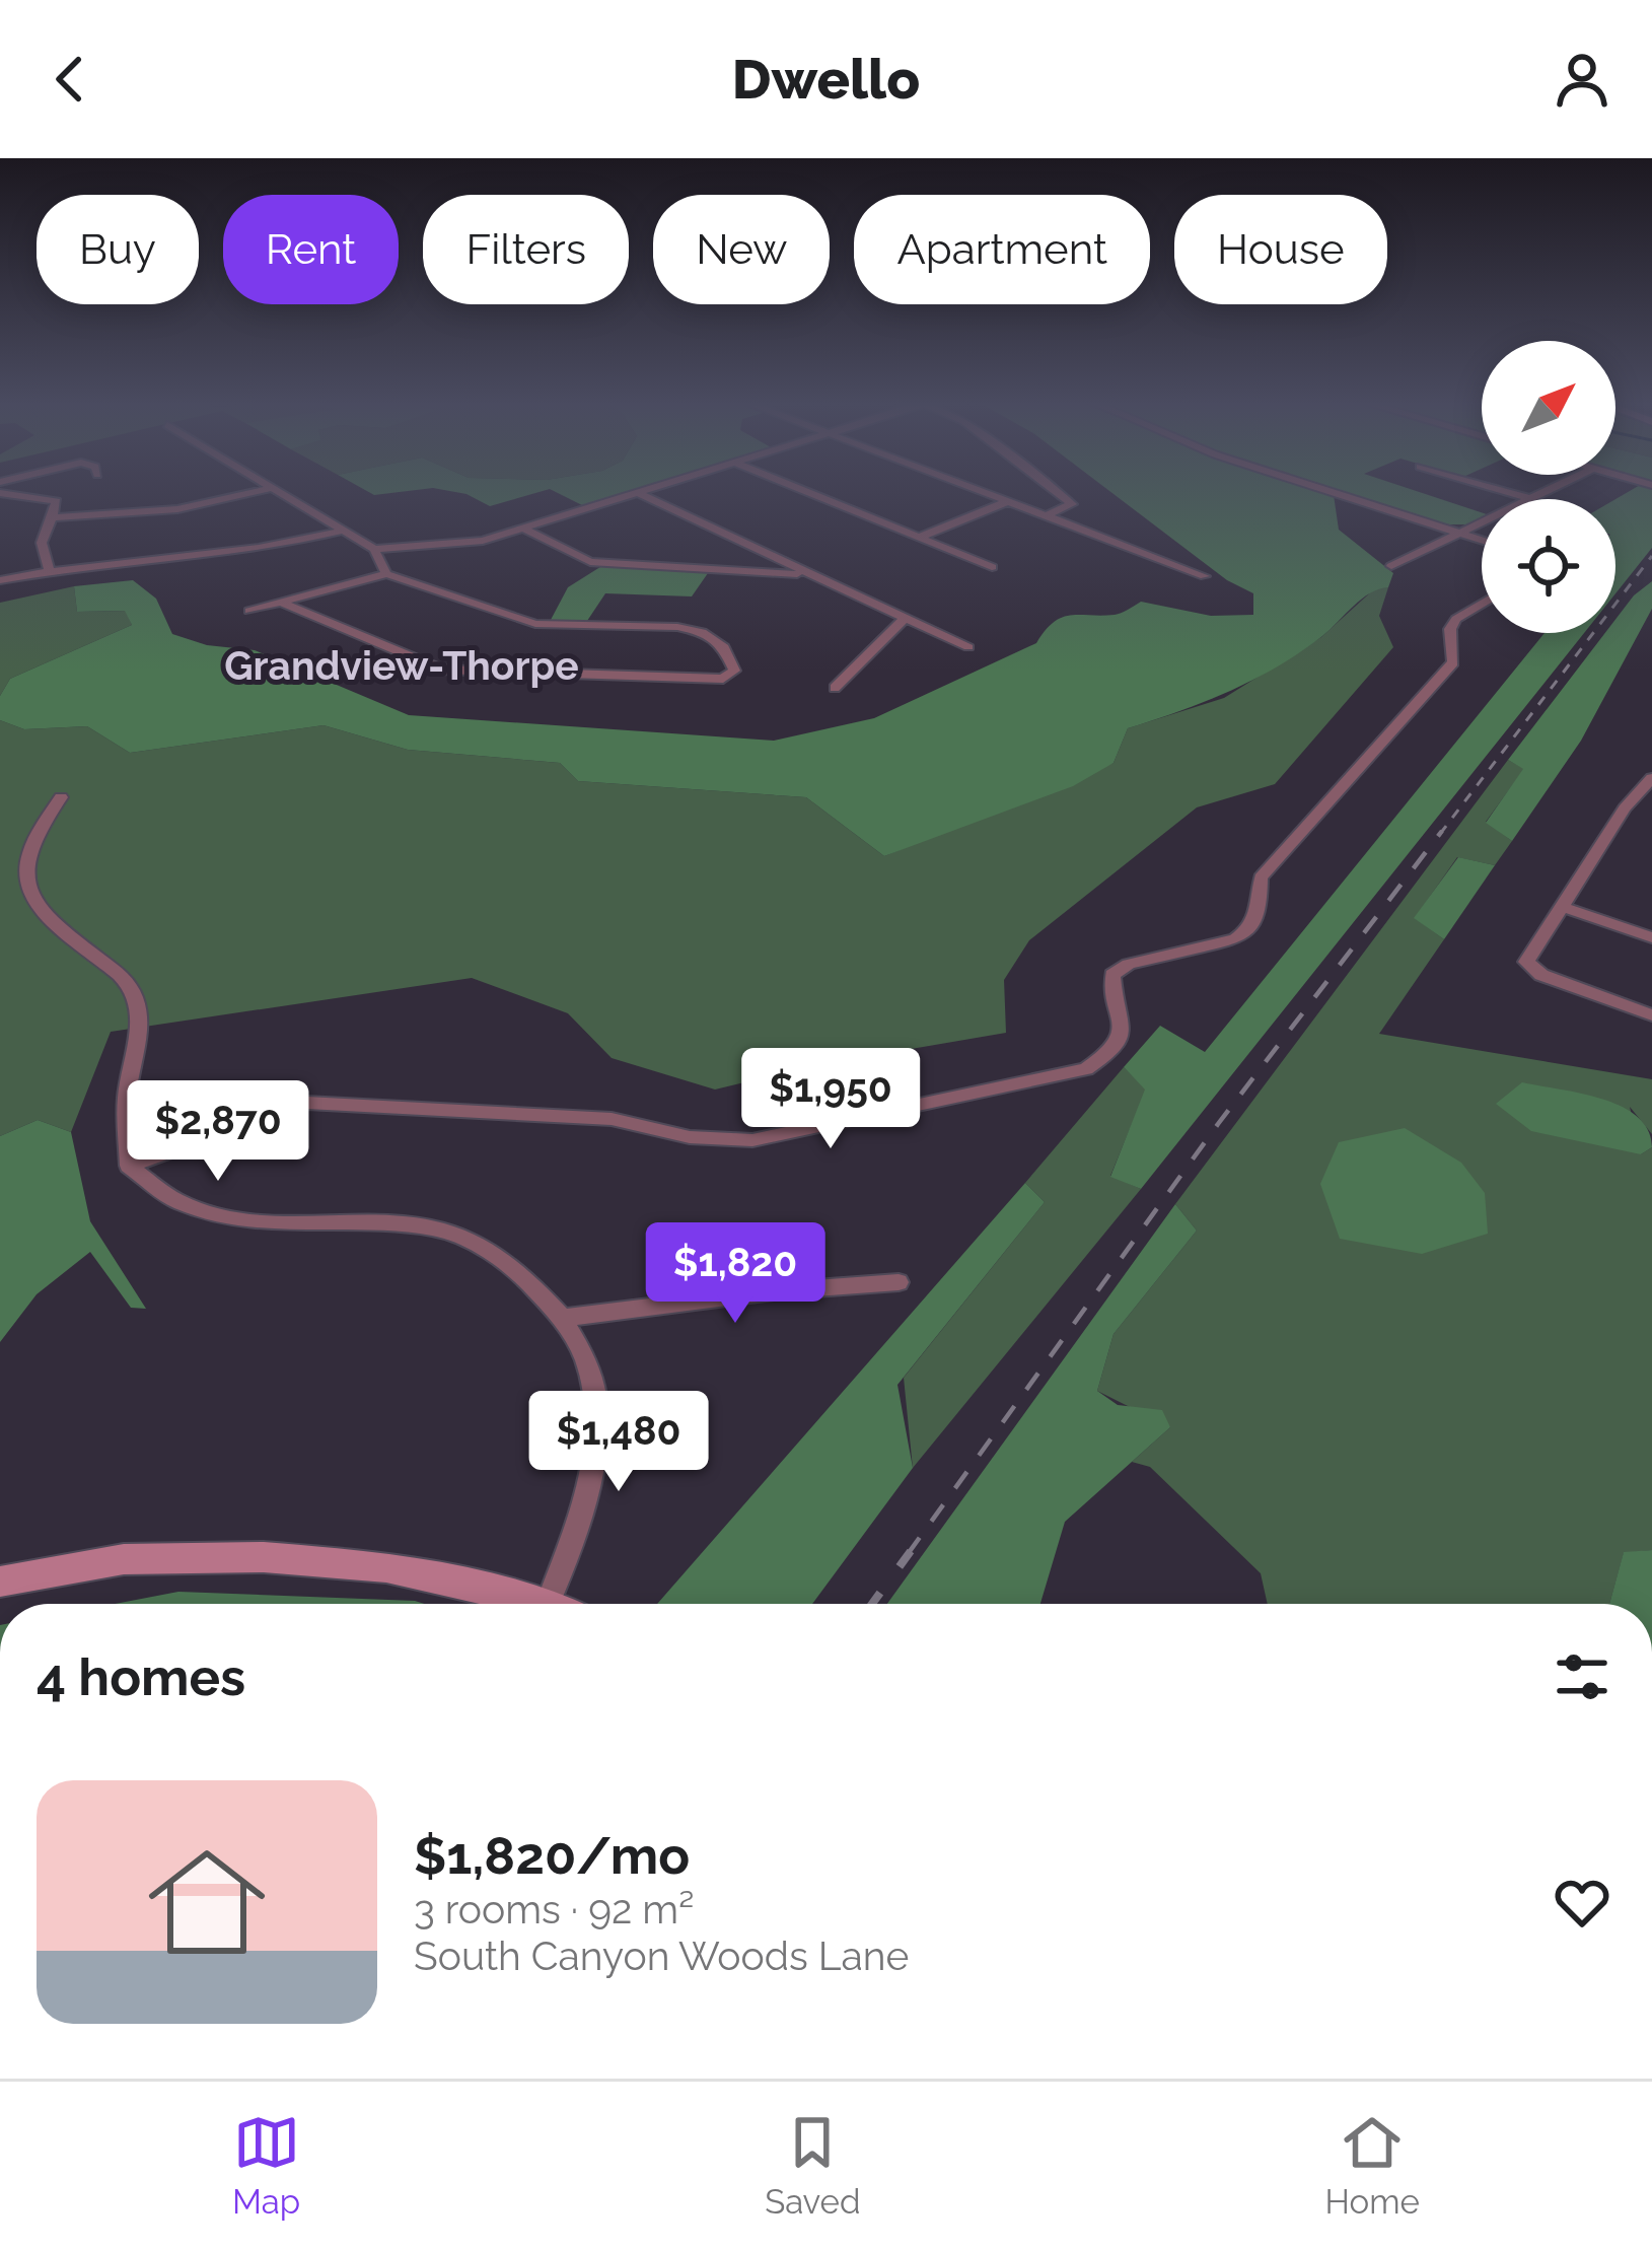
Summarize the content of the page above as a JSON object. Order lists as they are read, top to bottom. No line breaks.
{"districts":["Grandview-Thorpe"],"north":"top right","page":{"header":"Dwello","chip":["Buy","Rent","Filters","New","Apartment","House"],"price":["$1,950","$2,870","$1,820","$1,480"],"heading":"4 homes","list":[{"name":"$1,820/mo","note":"3 rooms · 92 m² · South Canyon Woods Lane"}],"tabs":["Map","Saved","Home"]}}
